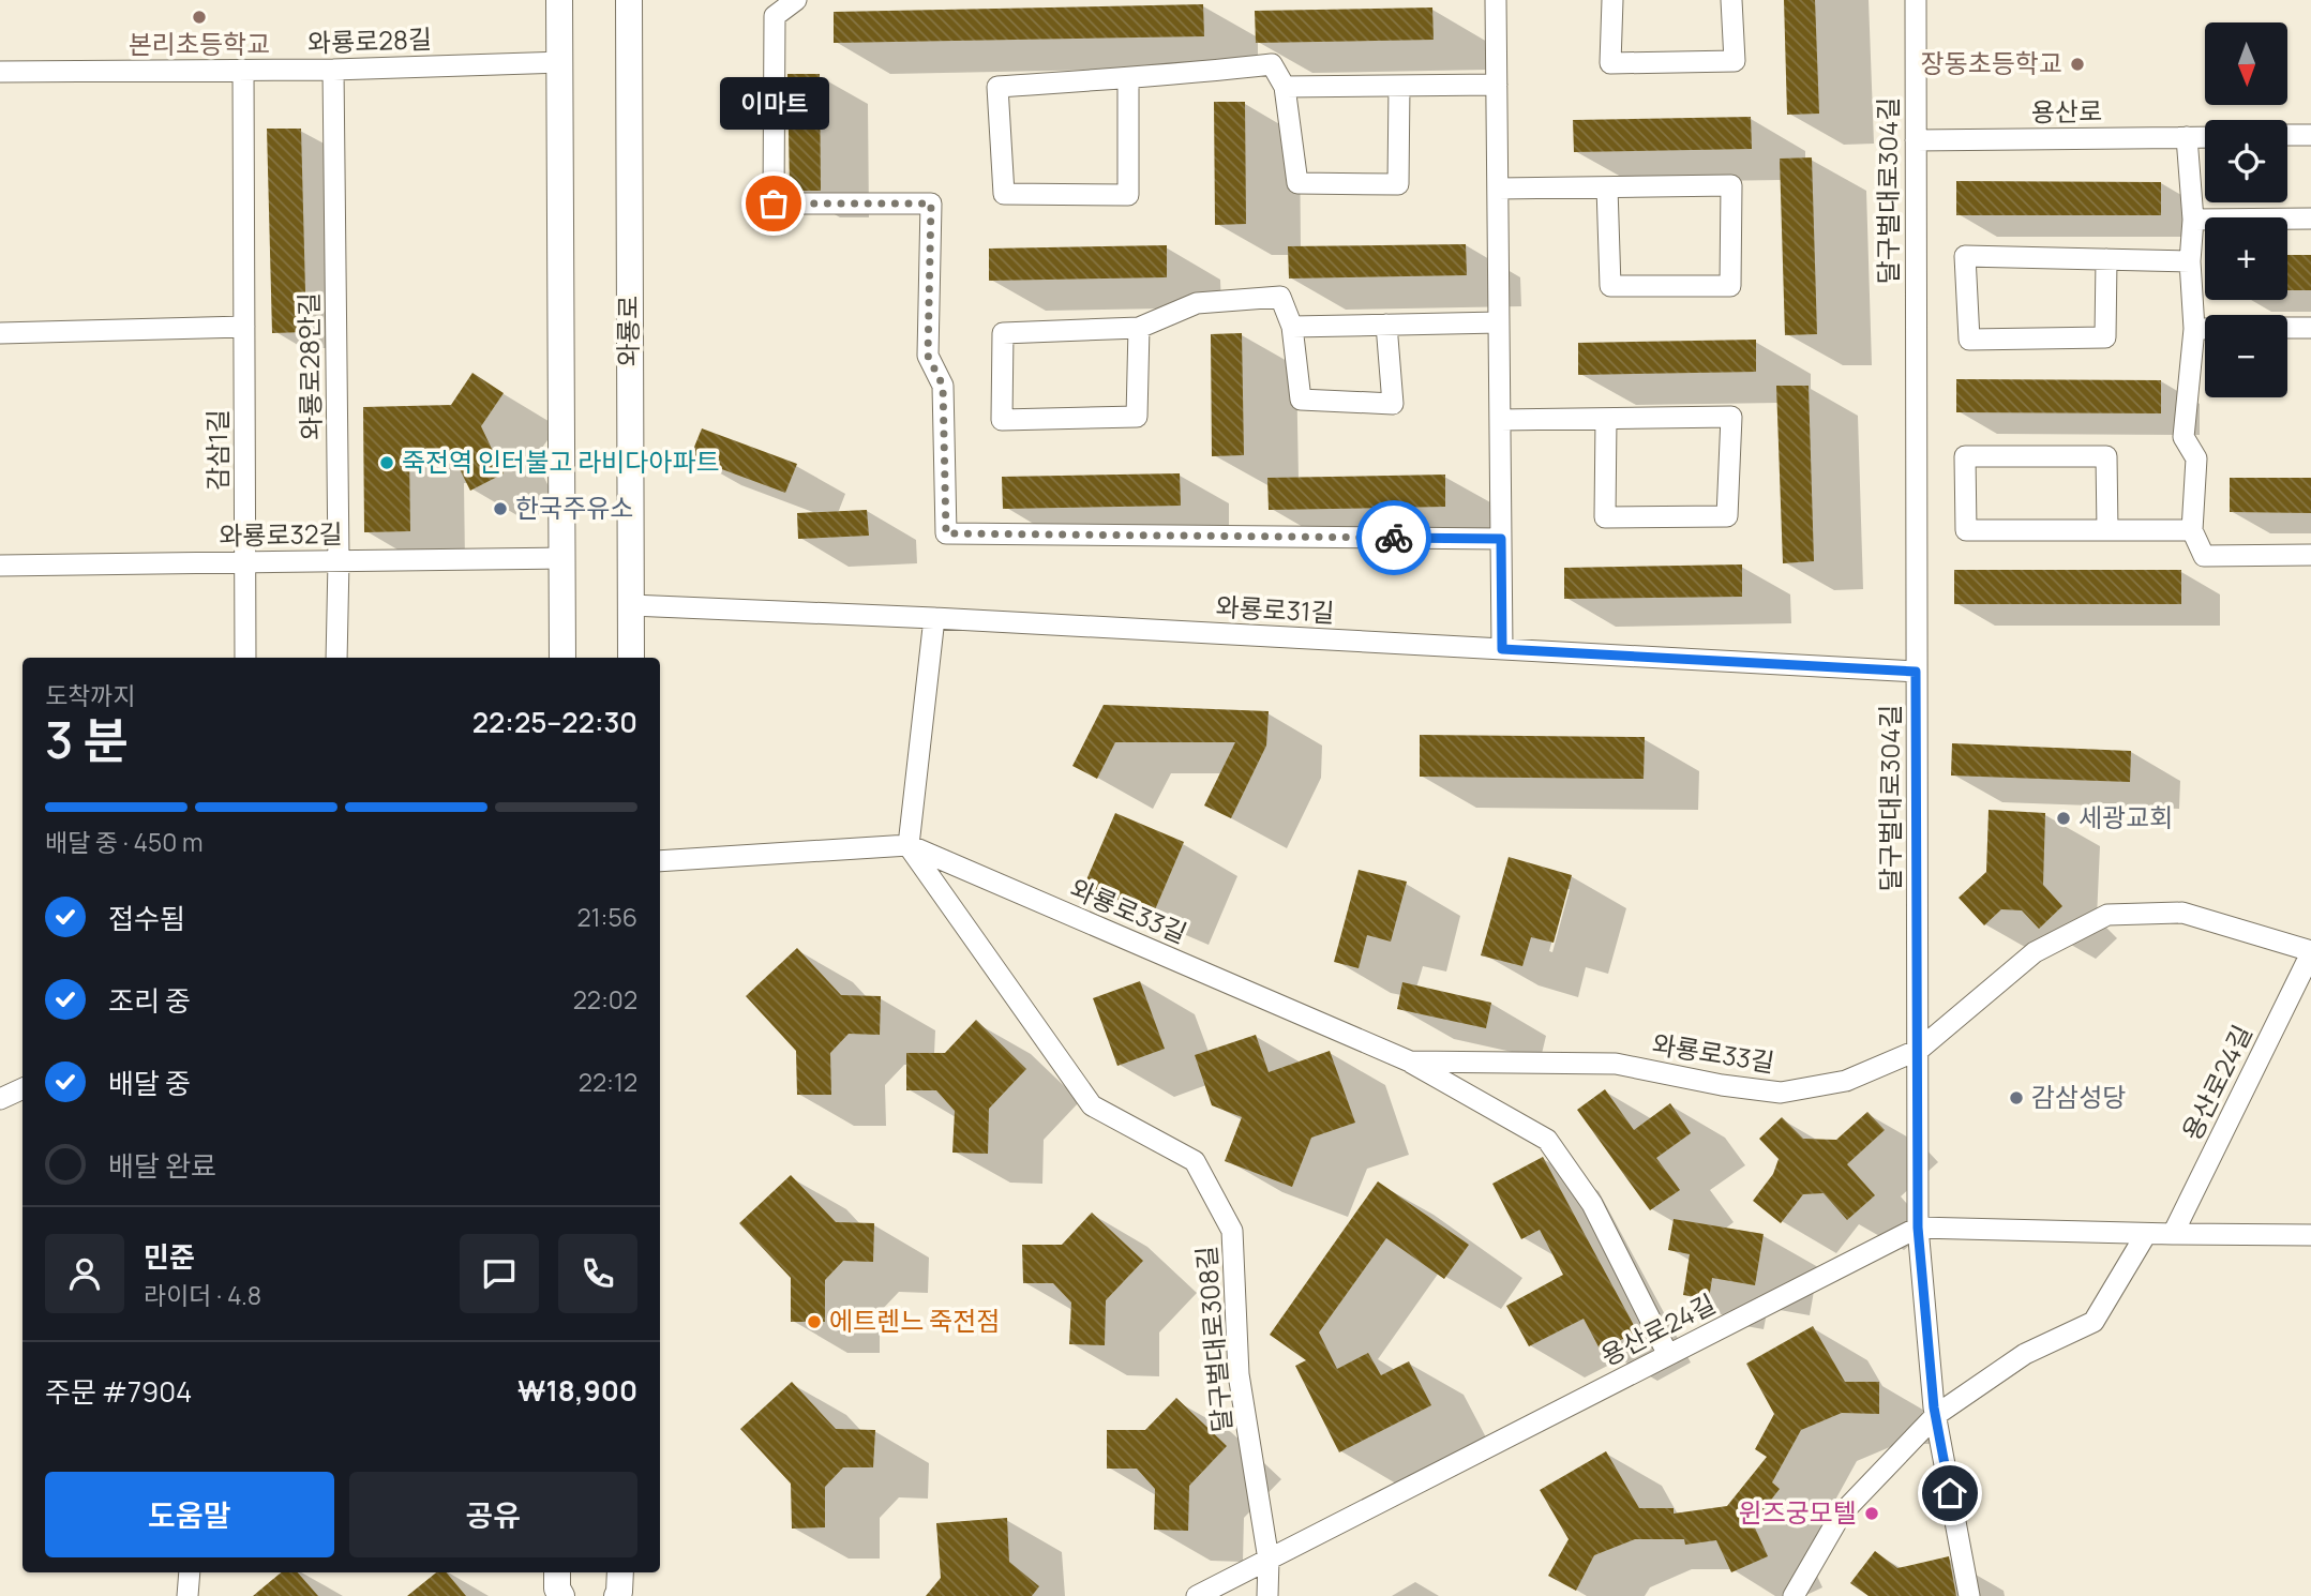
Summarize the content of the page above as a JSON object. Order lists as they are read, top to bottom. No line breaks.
{"streets":{"main road":["와룡로"],"street":["와룡로28길","용산로","달구벌대로304길","와룡로28안길","감삼1길","와룡로32길","와룡로31길","와룡로33길","용산로24길","달구벌대로308길"]},"crossings":[["와룡로28길","와룡로28안길"],["와룡로28길","감삼1길"],["용산로","달구벌대로304길"],["달구벌대로304길","와룡로31길"],["달구벌대로304길","와룡로33길"],["달구벌대로304길","용산로24길"],["와룡로","와룡로31길"],["와룡로28안길","와룡로32길"],["감삼1길","와룡로32길"],["와룡로33길","용산로24길"],["와룡로33길","달구벌대로308길"],["용산로24길","달구벌대로308길"]],"places":["본리초등학교","장동초등학교","이마트","죽전역 인터불고 라비다아파트","한국주유소","세광교회","감삼성당","에트렌느 죽전점","윈즈궁모텔"],"north":"bottom","page":{"map_buttons":["+","−"],"bubble":"이마트","heading":["3 분","도착까지","22:25–22:30"],"panel":["민준","라이더 · 4.8","주문 #7904","₩18,900"],"bar":"배달 중 · 450 m","list":[["접수됨","21:56"],["조리 중","22:02"],["배달 중","22:12"],"배달 완료"],"buttons":["도움말","공유"]}}
